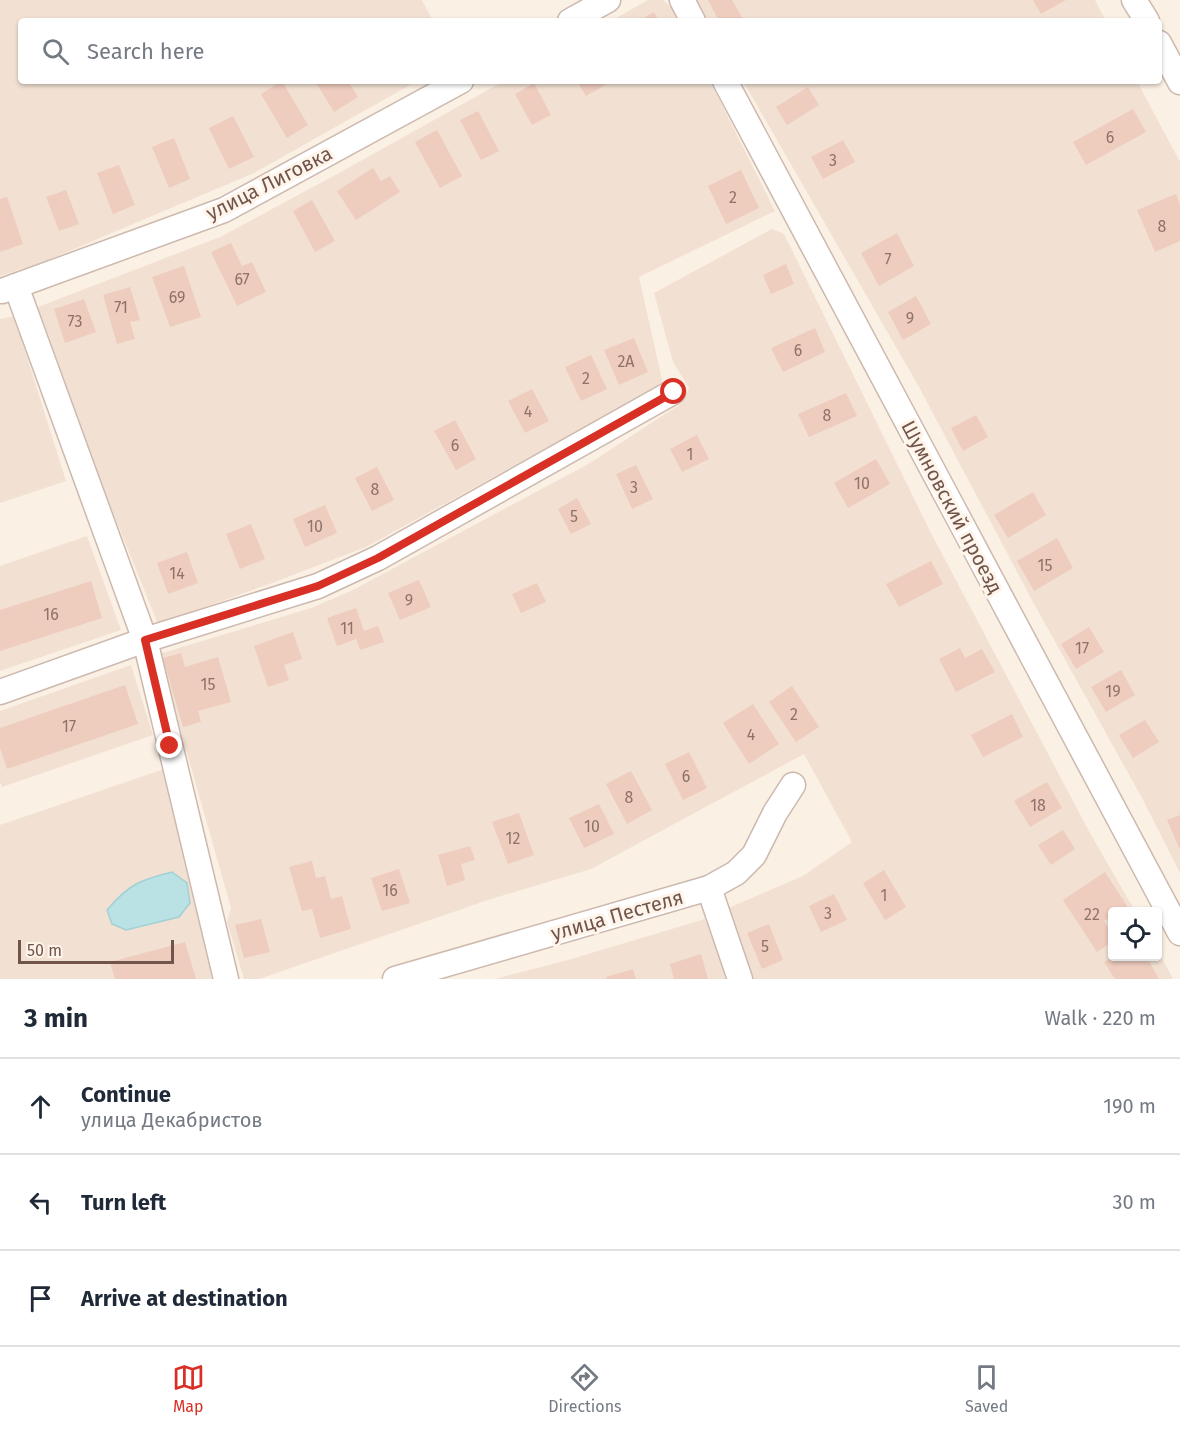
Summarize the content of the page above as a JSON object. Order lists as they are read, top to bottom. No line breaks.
{"streets":{"street":["улица Лиговка","Шумновский проезд","улица Пестеля"]},"house_numbers":["6","3","2","8","7","67","69","71","9","73","6","2А","2","4","8","6","1","10","3","8","5","10","15","14","9","16","11","17","15","19","2","17","4","6","8","18","10","12","16","1","3","22","5"],"scale_bar":"50 m","page":{"search":"Search here","scale":"50 m","heading":["3 min","Walk · 220 m"],"list":[["Continue","улица Декабристов","190 m"],["Turn left","30 m"],"Arrive at destination"],"nav":["Map","Directions","Saved"]}}
